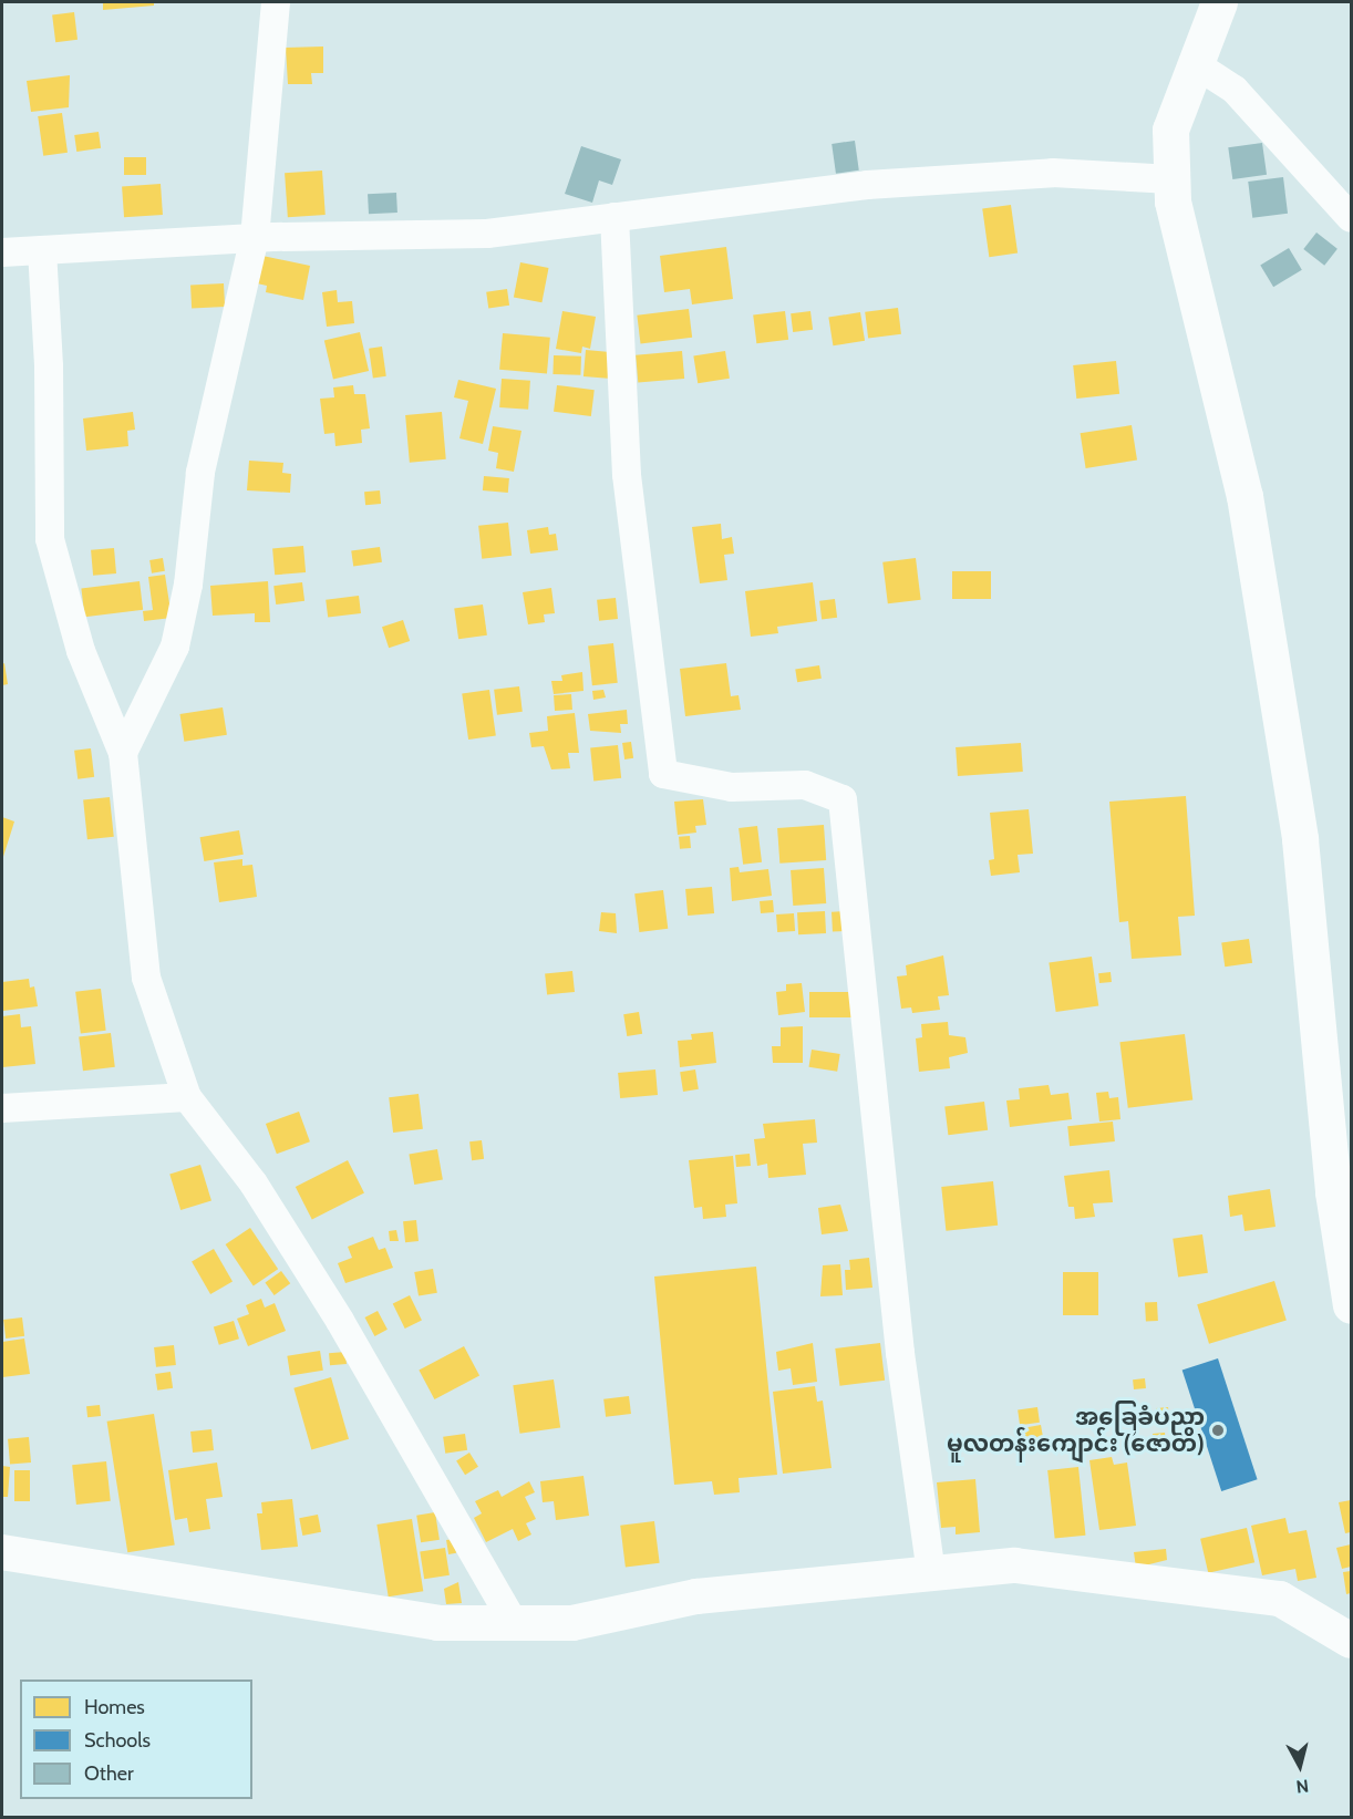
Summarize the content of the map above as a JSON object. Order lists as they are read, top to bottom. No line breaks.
{"places":["အခြေခံပညာ မူလတန်းကျောင်း (ဇောတိ)"],"legend":["Homes","Schools","Other"],"north":"bottom"}
